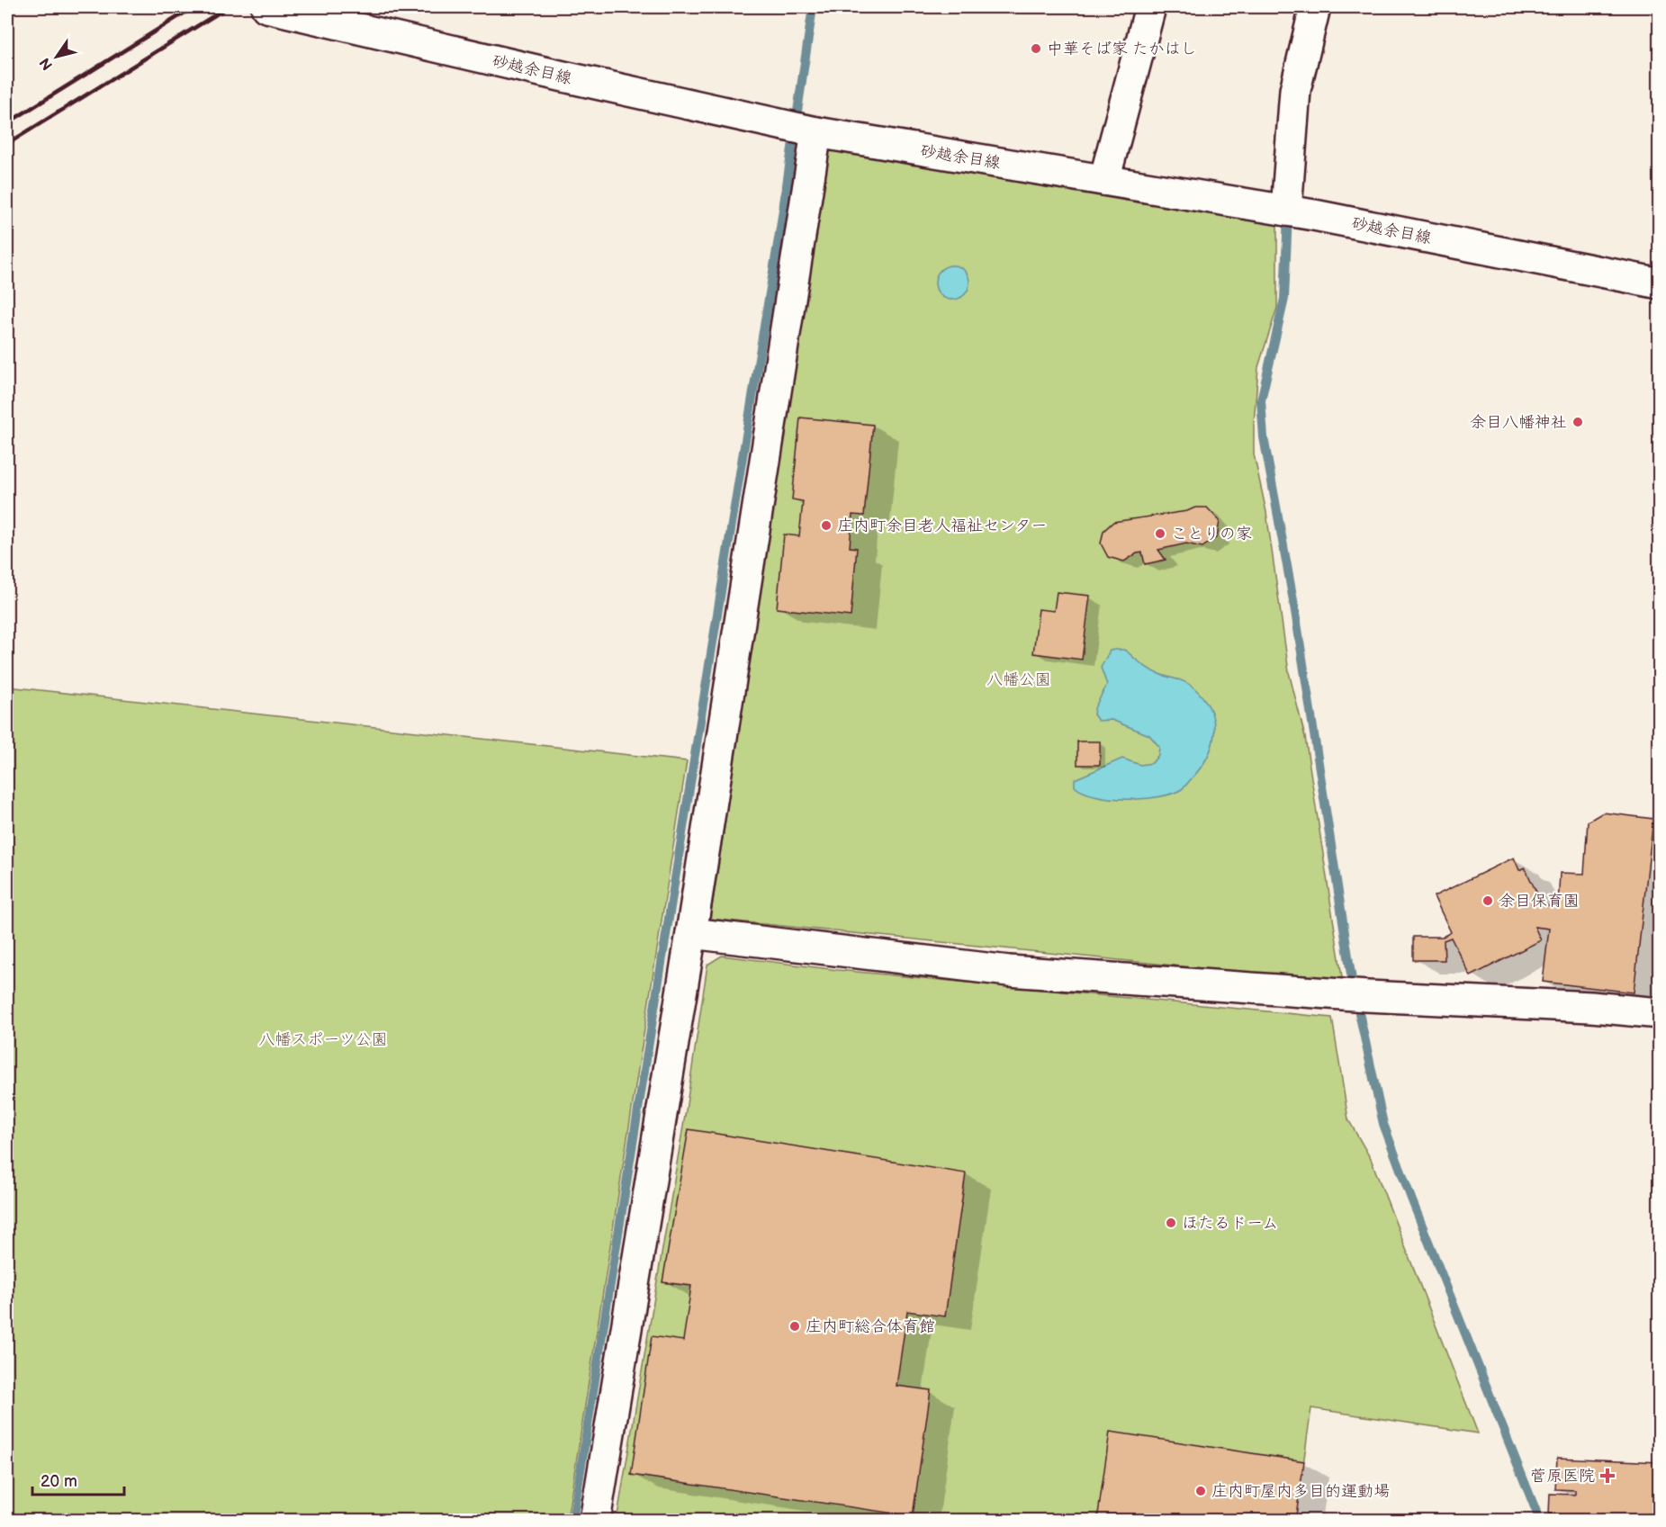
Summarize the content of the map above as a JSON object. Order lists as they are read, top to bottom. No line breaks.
{"streets":{"street":["砂越余目線"]},"parks":["八幡公園","八幡スポーツ公園"],"places":{"other":["中華そば家 たかはし","余目八幡神社","庄内町余目老人福祉センター","ことりの家","余目保育園","ほたるドーム","庄内町総合体育館","庄内町屋内多目的運動場"],"health":["菅原医院"]},"scale_bar":"20 m","north":"bottom left"}
